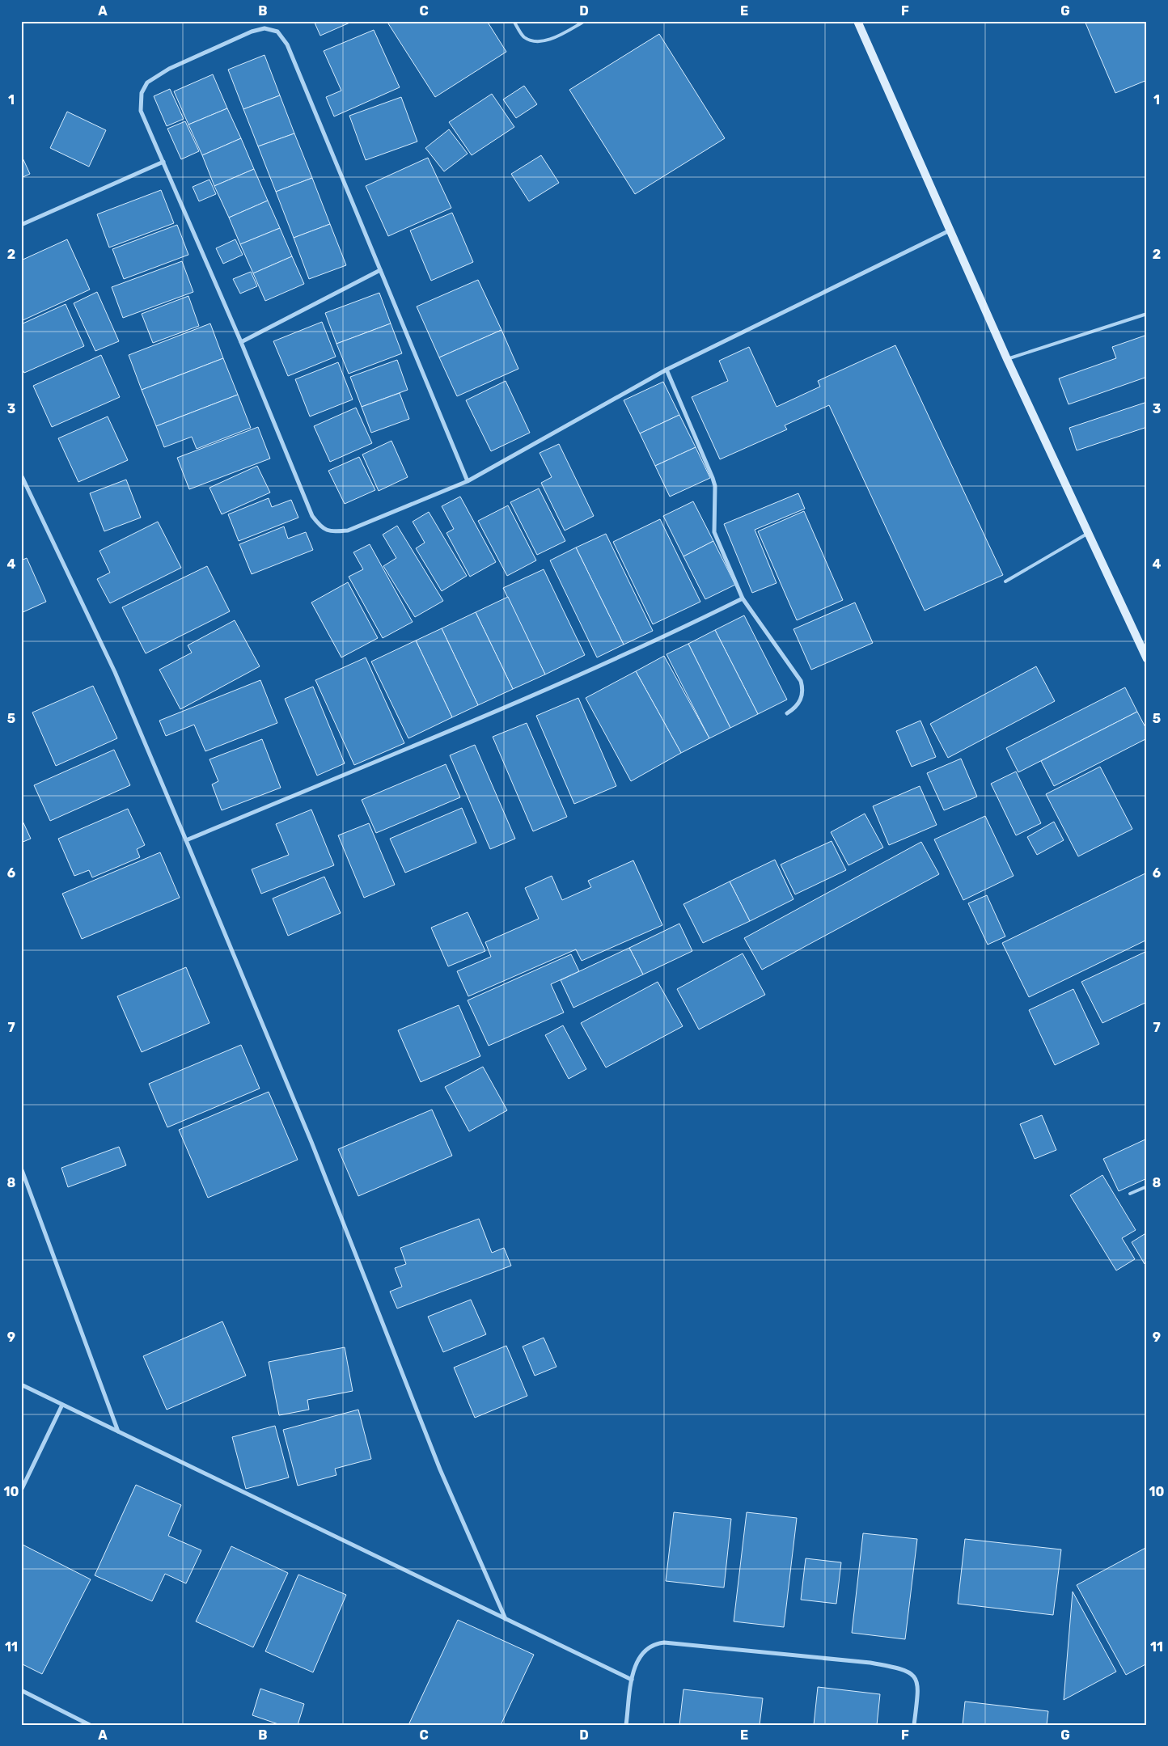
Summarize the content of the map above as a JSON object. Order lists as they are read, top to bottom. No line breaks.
{"grid":{"columns":["A","B","C","D","E","F","G"],"rows":["1","2","3","4","5","6","7","8","9","10","11"]}}
